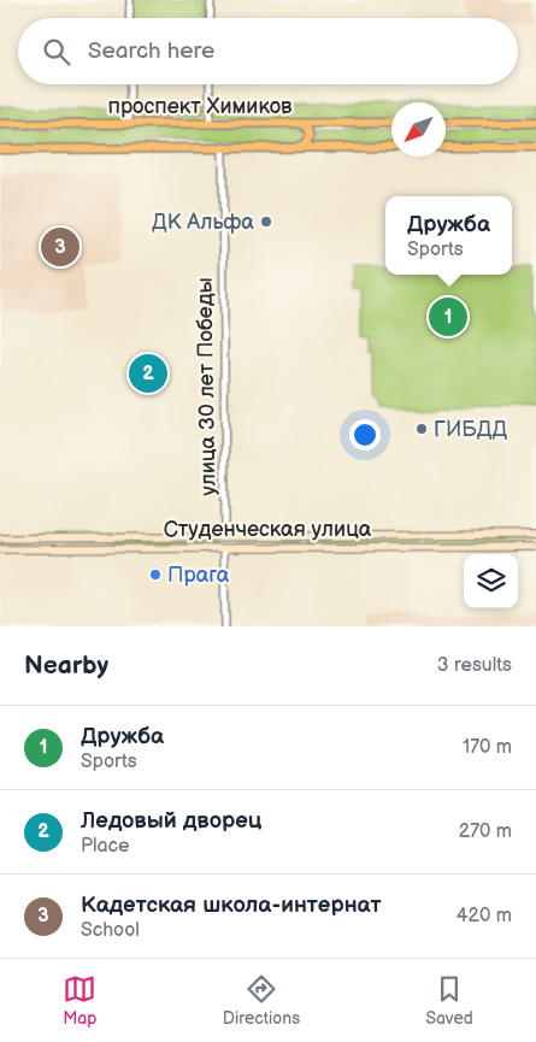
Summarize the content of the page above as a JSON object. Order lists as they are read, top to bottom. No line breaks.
{"streets":{"main road":["проспект Химиков","улица 30 лет Победы","Студенческая улица"]},"crossings":[["проспект Химиков","улица 30 лет Победы"],["улица 30 лет Победы","Студенческая улица"]],"places":["ДК Альфа","ГИБДД","Прага"],"north":"bottom left","page":{"search":"Search here","popup":["Дружба","Sports"],"pins":["3","1","2"],"heading":["Nearby","3 results"],"list":[{"mark":"1","name":"Дружба","note":"Sports","value":"170 m"},{"mark":"2","name":"Ледовый дворец","note":"Place","value":"270 m"},{"mark":"3","name":"Кадетская школа-интернат","note":"School","value":"420 m"}],"nav":["Map","Directions","Saved"]}}
